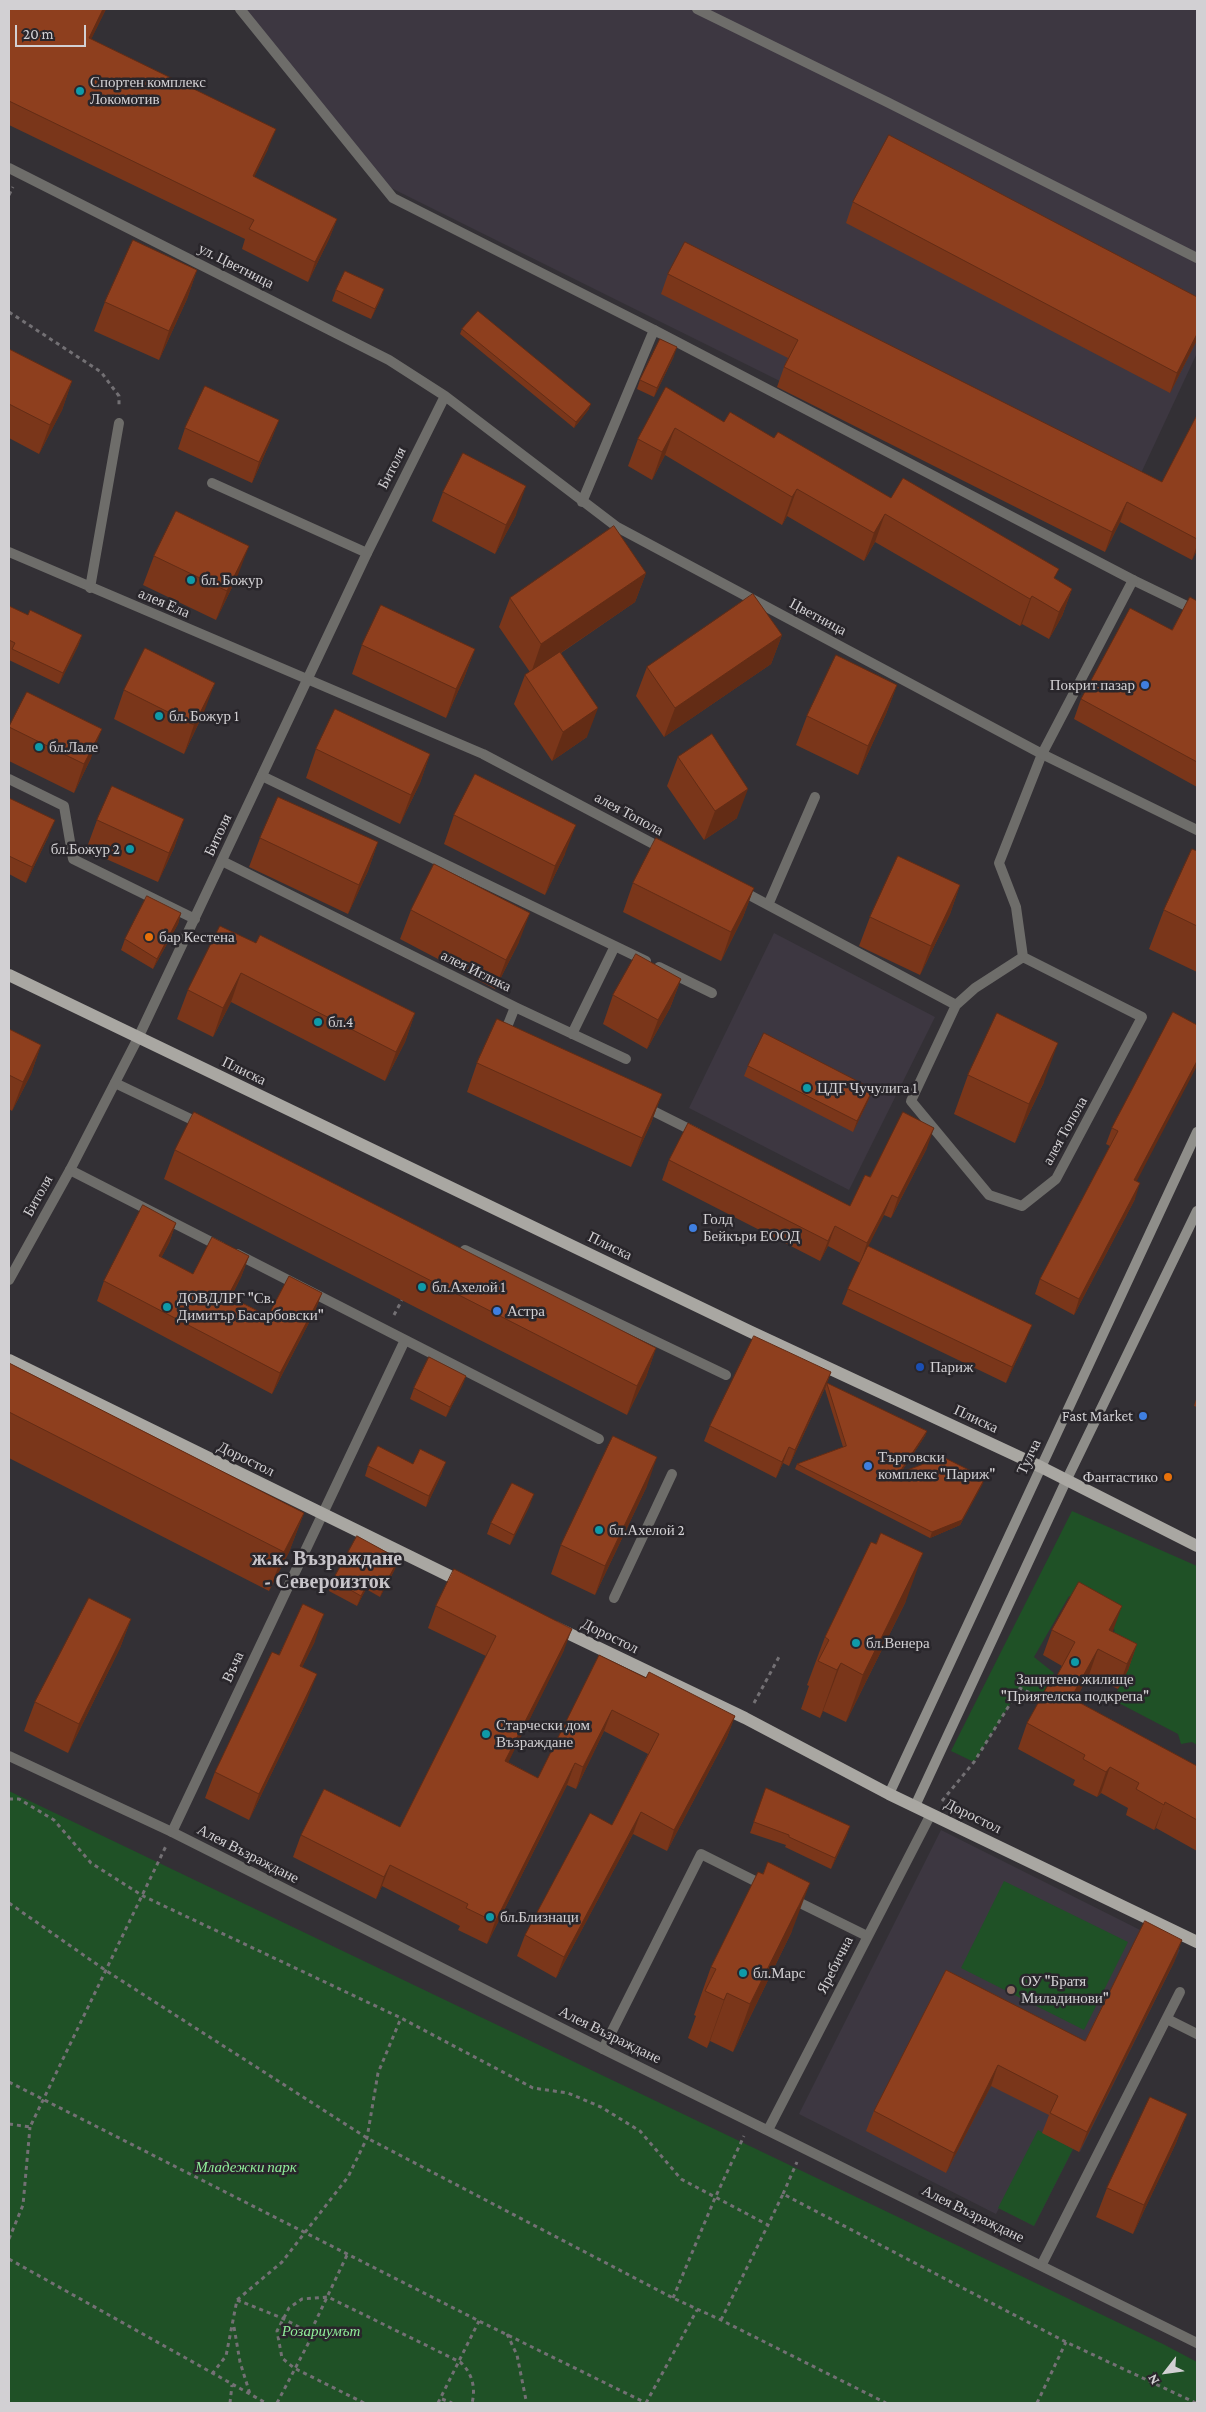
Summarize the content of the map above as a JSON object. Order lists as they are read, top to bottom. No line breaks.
{"streets":{"main road":["Плиска","Тулча","Доростол"],"street":["ул. Цветница","Битоля","алея Ела","Цветница","алея Топола","алея Иглика","Въча","Алея Възраждане","Яребична"]},"crossings":[["ул. Цветница","Битоля"],["ул. Цветница","Цветница"],["Битоля","алея Ела"],["Битоля","Цветница"],["Битоля","алея Топола"],["Битоля","алея Иглика"],["Битоля","Плиска"],["алея Ела","алея Топола"],["Плиска","Тулча"],["Тулча","Доростол"],["Доростол","Въча"],["Доростол","Яребична"],["Въча","Алея Възраждане"],["Алея Възраждане","Яребична"]],"districts":["ж.к. Възраждане - Североизток"],"parks":["Младежки парк","Розариумът"],"places":["Спортен комплекс Локомотив","бл. Божур","Покрит пазар","бл. Божур 1","бл.Лале","бл.Божур 2","бар Кестена","бл.4","ЦДГ Чучулига 1","Голд Бейкъри ЕООД","бл.Ахелой 1","ДОВДЛРГ \"Св. Димитър Басарбовски\"","Астра","Париж","Fast Market","Търговски комплекс \"Париж\"","Фантастико","бл.Ахелой 2","бл.Венера","Защитено жилище \"Приятелска подкрепа\"","Старчески дом Възраждане","бл.Близнаци","бл.Марс","ОУ \"Братя Миладинови\""],"scale_bar":"20 m","north":"bottom left"}
